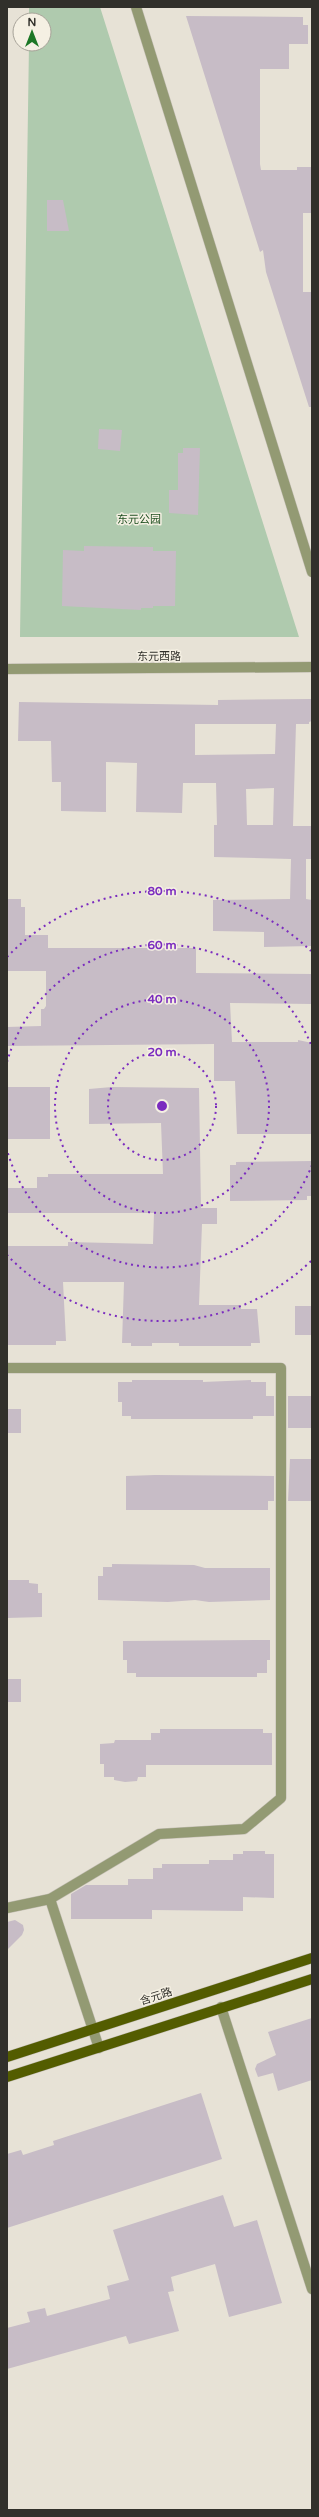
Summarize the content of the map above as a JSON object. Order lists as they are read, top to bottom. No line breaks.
{"streets":{"main road":["含元路"],"street":["东元西路"]},"parks":["东元公园"],"north":"top","rings":["80 m","60 m","40 m","20 m"]}
